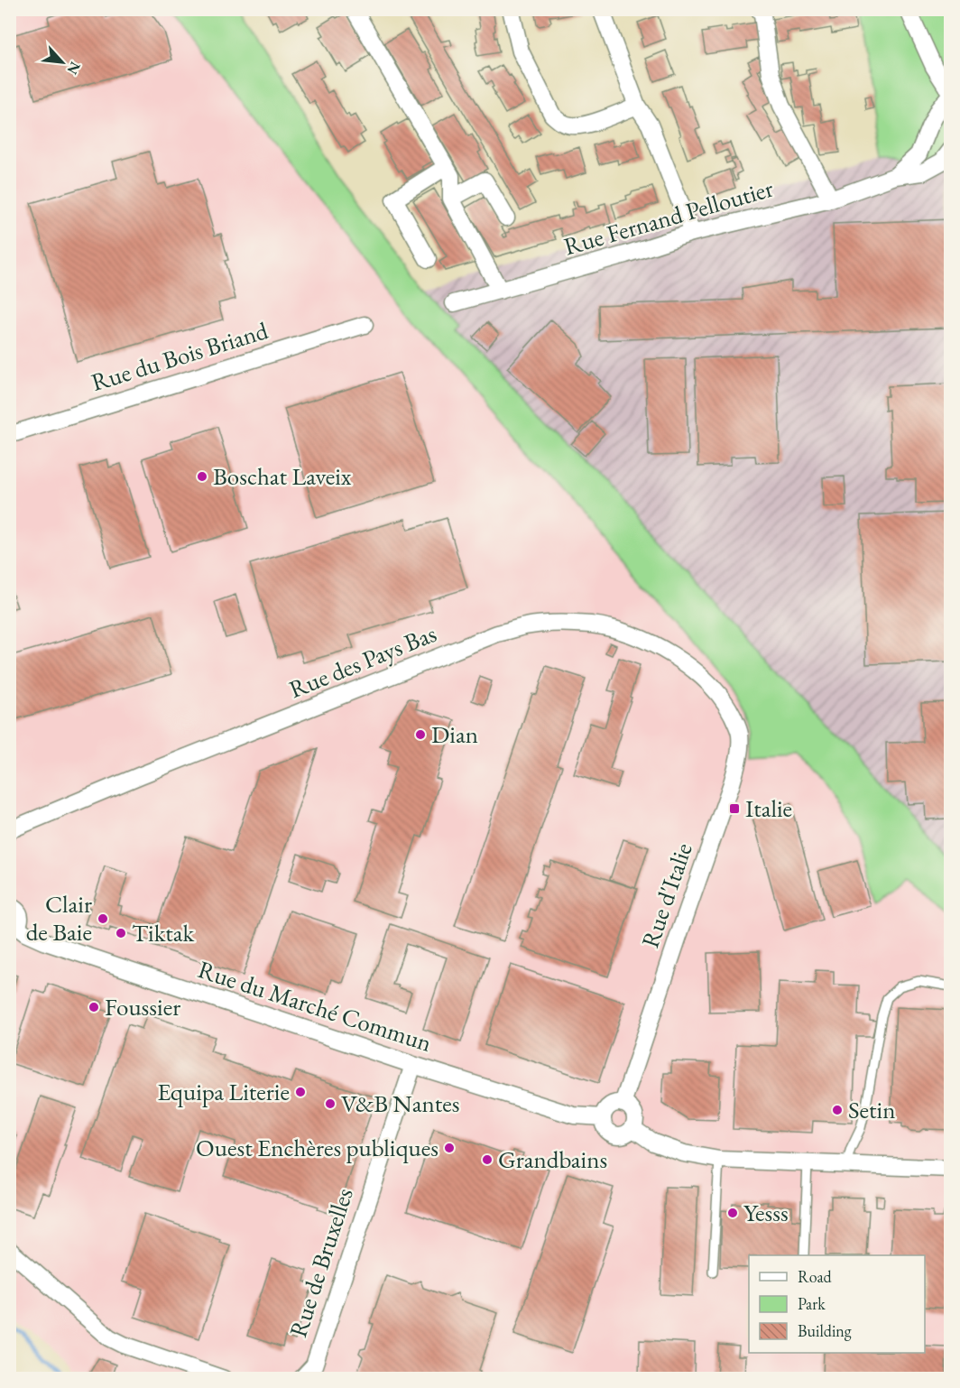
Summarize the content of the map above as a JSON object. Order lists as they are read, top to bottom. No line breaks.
{"streets":{"street":["Rue Fernand Pelloutier","Rue du Bois Briand","Rue des Pays Bas","Rue d'Italie","Rue du Marché Commun","Rue de Bruxelles"]},"crossings":[["Rue des Pays Bas","Rue d'Italie"],["Rue d'Italie","Rue du Marché Commun"],["Rue du Marché Commun","Rue de Bruxelles"]],"places":{"other":["Boschat Laveix","Dian","Clair de Baie","Tiktak","Foussier","Equipa Literie","V&B Nantes","Setin","Ouest Enchères publiques","Grandbains","Yesss"],"transit":["Italie"]},"legend":["Road","Park","Building"],"north":"bottom right"}
